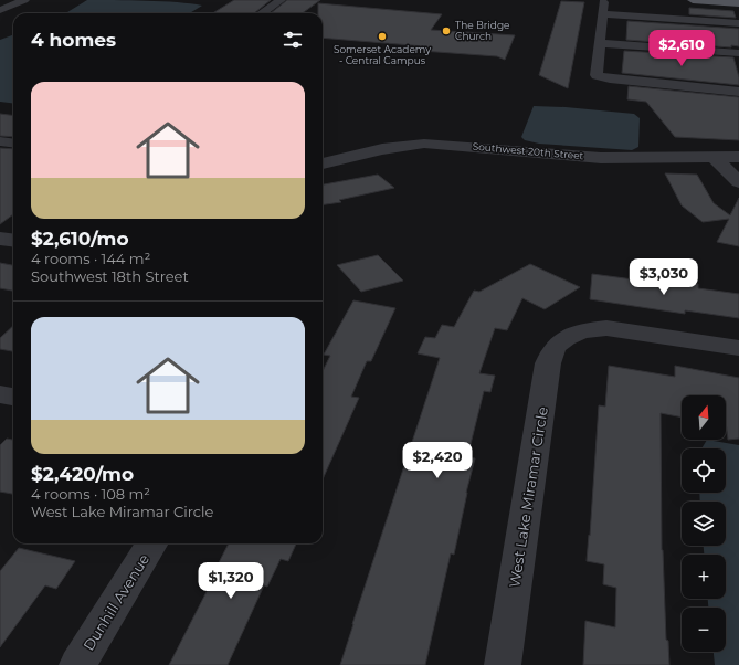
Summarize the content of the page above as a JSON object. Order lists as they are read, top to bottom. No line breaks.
{"streets":{"street":["Southwest 20th Street","West Lake Miramar Circle","Dunhill Avenue"]},"places":["The Bridge Church","Somerset Academy - Central Campus"],"north":"top","page":{"heading":"4 homes","price":["$2,610","$3,030","$2,420","$1,320"],"list":[{"name":"$2,610/mo","note":"4 rooms · 144 m² · Southwest 18th Street"},{"name":"$2,420/mo","note":"4 rooms · 108 m² · West Lake Miramar Circle"}],"map_buttons":["+","−"]}}
